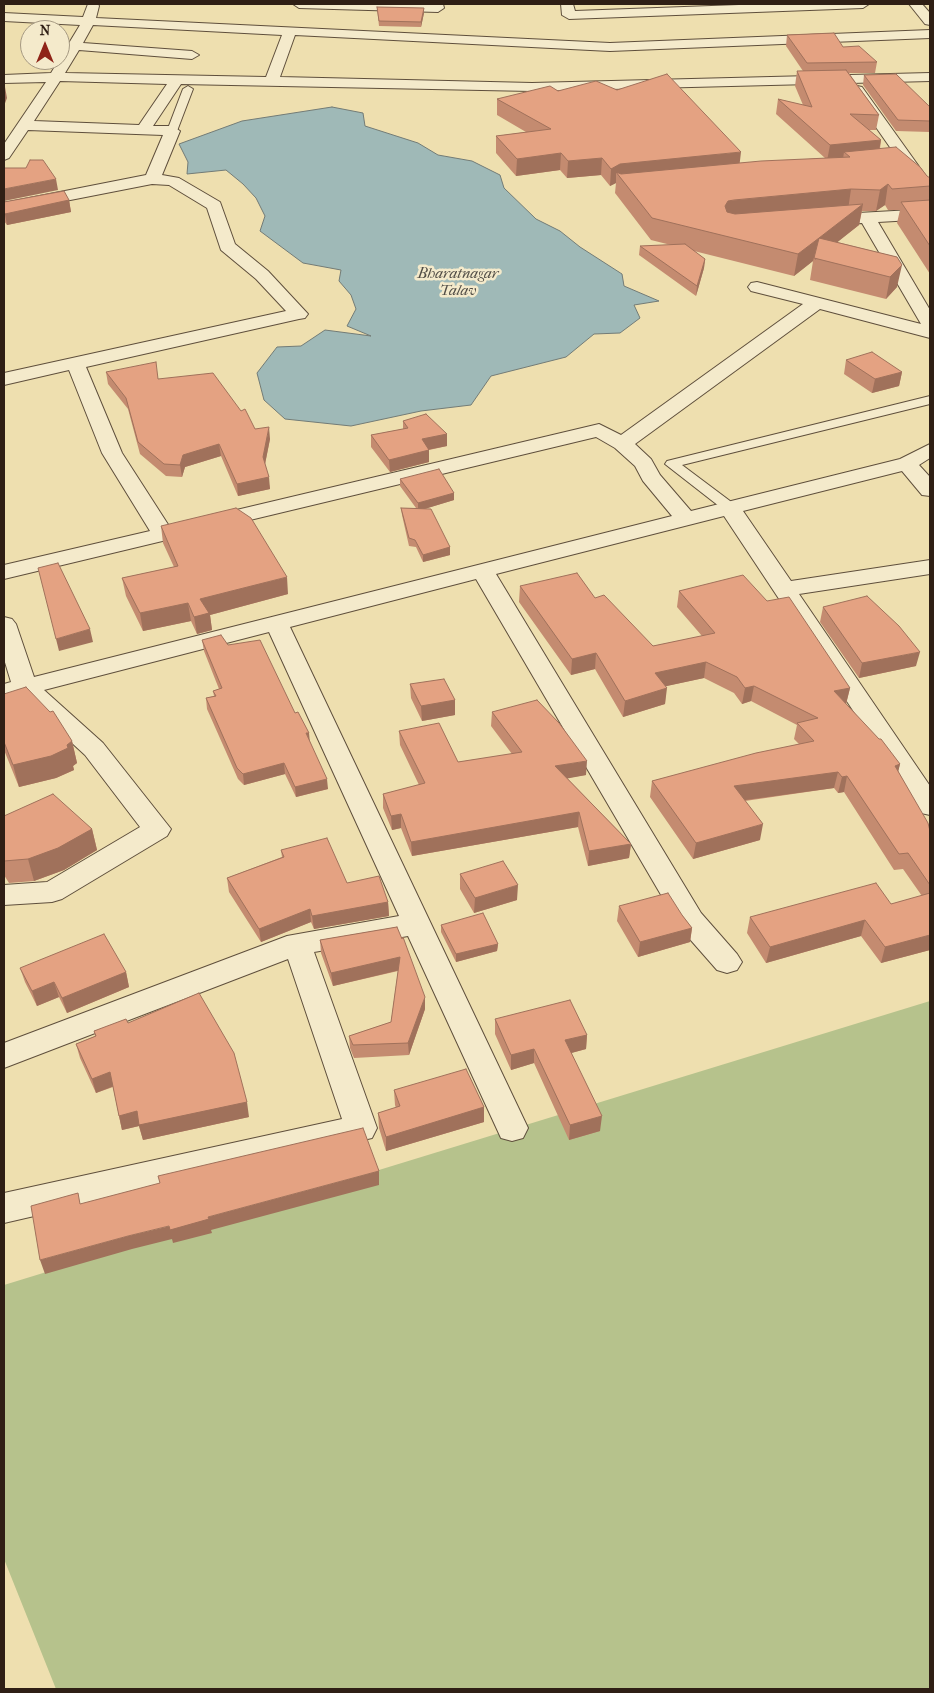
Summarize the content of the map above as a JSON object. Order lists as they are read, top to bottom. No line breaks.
{"water":["Bharatnagar Talav"],"north":"top"}
